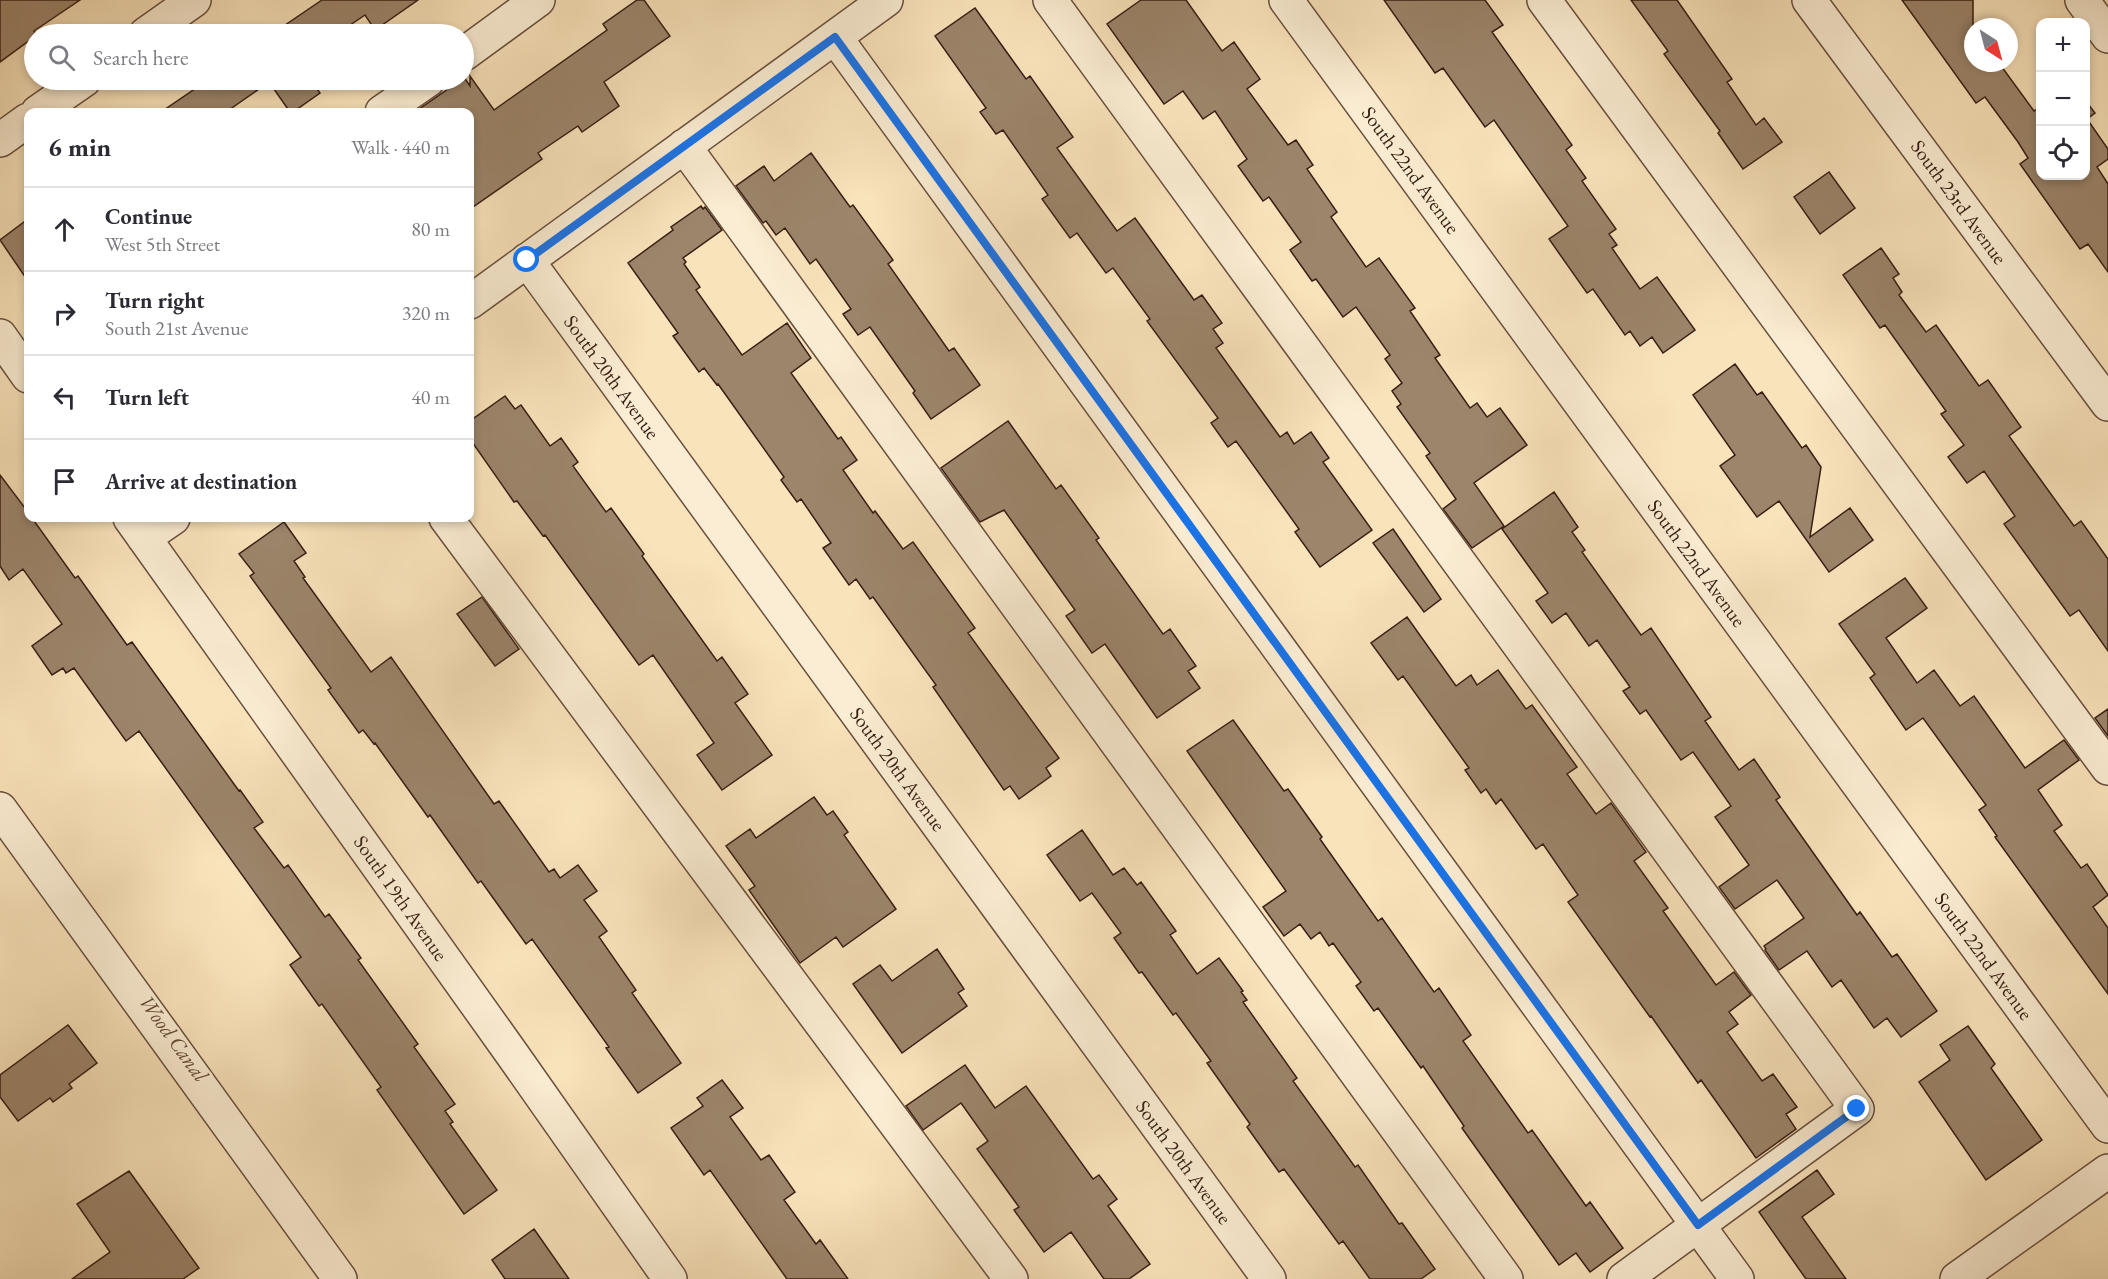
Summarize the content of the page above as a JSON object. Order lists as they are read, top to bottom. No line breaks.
{"streets":{"street":["South 22nd Avenue","South 23rd Avenue","South 20th Avenue","South 19th Avenue"]},"water":["Wood Canal"],"north":"bottom right","page":{"map_buttons":["+","−"],"search":"Search here","heading":["6 min","Walk · 440 m"],"list":[["Continue","West 5th Street","80 m"],["Turn right","South 21st Avenue","320 m"],["Turn left","40 m"],"Arrive at destination"]}}
